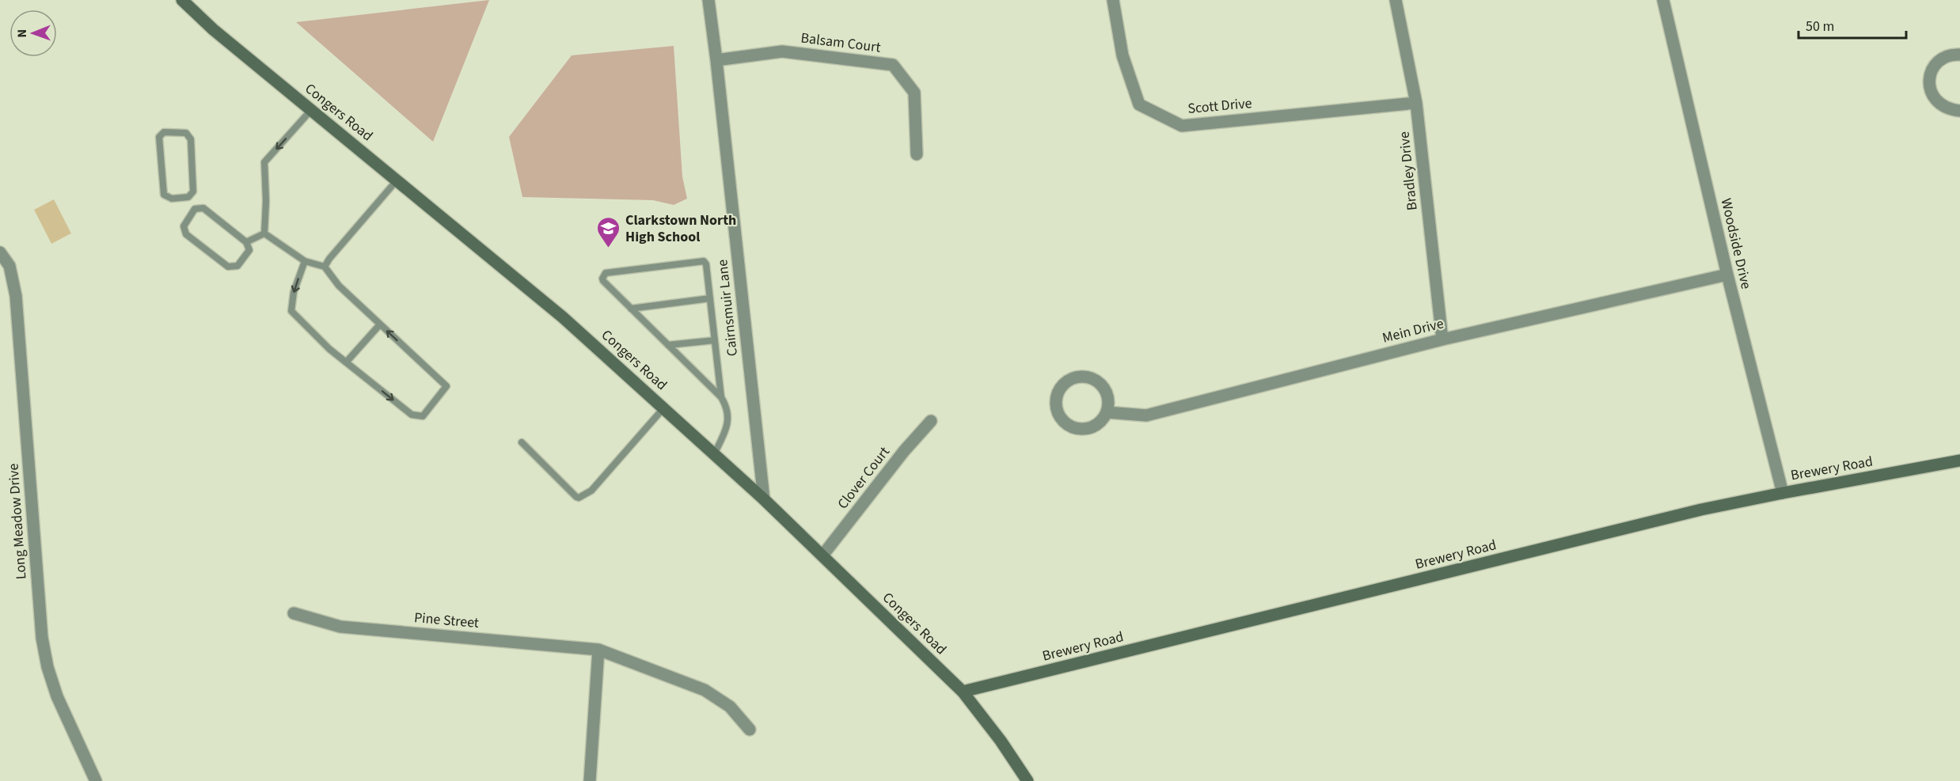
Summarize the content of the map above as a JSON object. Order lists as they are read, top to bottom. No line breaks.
{"streets":{"street":["Balsam Court","Scott Drive","Congers Road","Bradley Drive","Woodside Drive","Cairnsmuir Lane","Mein Drive","Brewery Road","Clover Court","Long Meadow Drive","Pine Street"]},"crossings":[["Balsam Court","Cairnsmuir Lane"],["Scott Drive","Bradley Drive"],["Congers Road","Cairnsmuir Lane"],["Congers Road","Brewery Road"],["Congers Road","Clover Court"],["Bradley Drive","Mein Drive"],["Woodside Drive","Mein Drive"],["Woodside Drive","Brewery Road"]],"places":{"school or university":["Clarkstown North High School"]},"scale_bar":"50 m","north":"left"}
